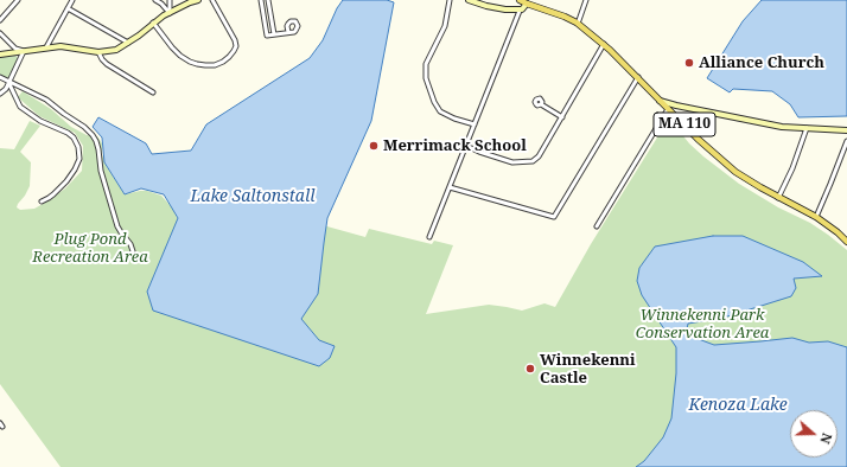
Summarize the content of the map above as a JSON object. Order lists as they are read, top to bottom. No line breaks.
{"streets":{"main road":["MA 110"]},"water":["Lake Saltonstall","Kenoza Lake"],"parks":["Plug Pond Recreation Area","Winnekenni Park Conservation Area"],"places":["Alliance Church","Merrimack School","Winnekenni Castle"],"north":"right"}
